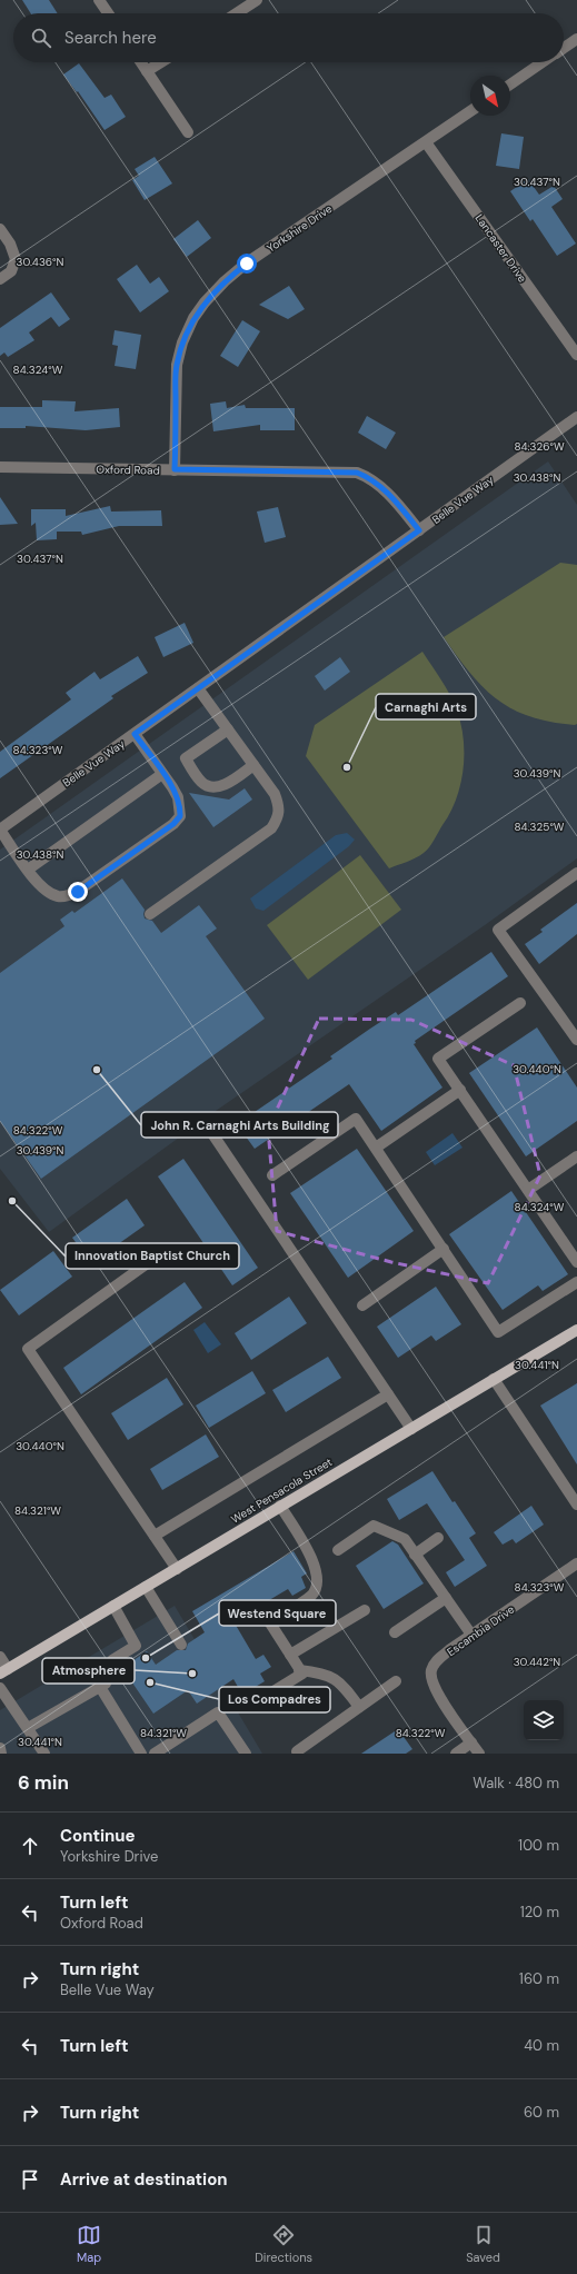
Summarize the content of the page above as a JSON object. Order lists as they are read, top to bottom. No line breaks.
{"streets":{"main road":["West Pensacola Street"],"street":["Yorkshire Drive","Lancaster Drive","Oxford Road","Belle Vue Way","Escambia Drive"]},"crossings":[["Yorkshire Drive","Lancaster Drive"],["Yorkshire Drive","Oxford Road"],["Oxford Road","Belle Vue Way"]],"places":["Carnaghi Arts","John R. Carnaghi Arts Building","Innovation Baptist Church","Westend Square","Atmosphere","Los Compadres"],"north":"bottom right","page":{"search":"Search here","heading":["6 min","Walk · 480 m"],"list":[["Continue","Yorkshire Drive","100 m"],["Turn left","Oxford Road","120 m"],["Turn right","Belle Vue Way","160 m"],["Turn left","40 m"],["Turn right","60 m"],"Arrive at destination"],"nav":["Map","Directions","Saved"]},"coordinates":["30.437°N","30.436°N","84.324°W","84.326°W","30.438°N","84.323°W","30.439°N","84.325°W","30.440°N","84.322°W","30.441°N","84.321°W","30.442°N"]}
